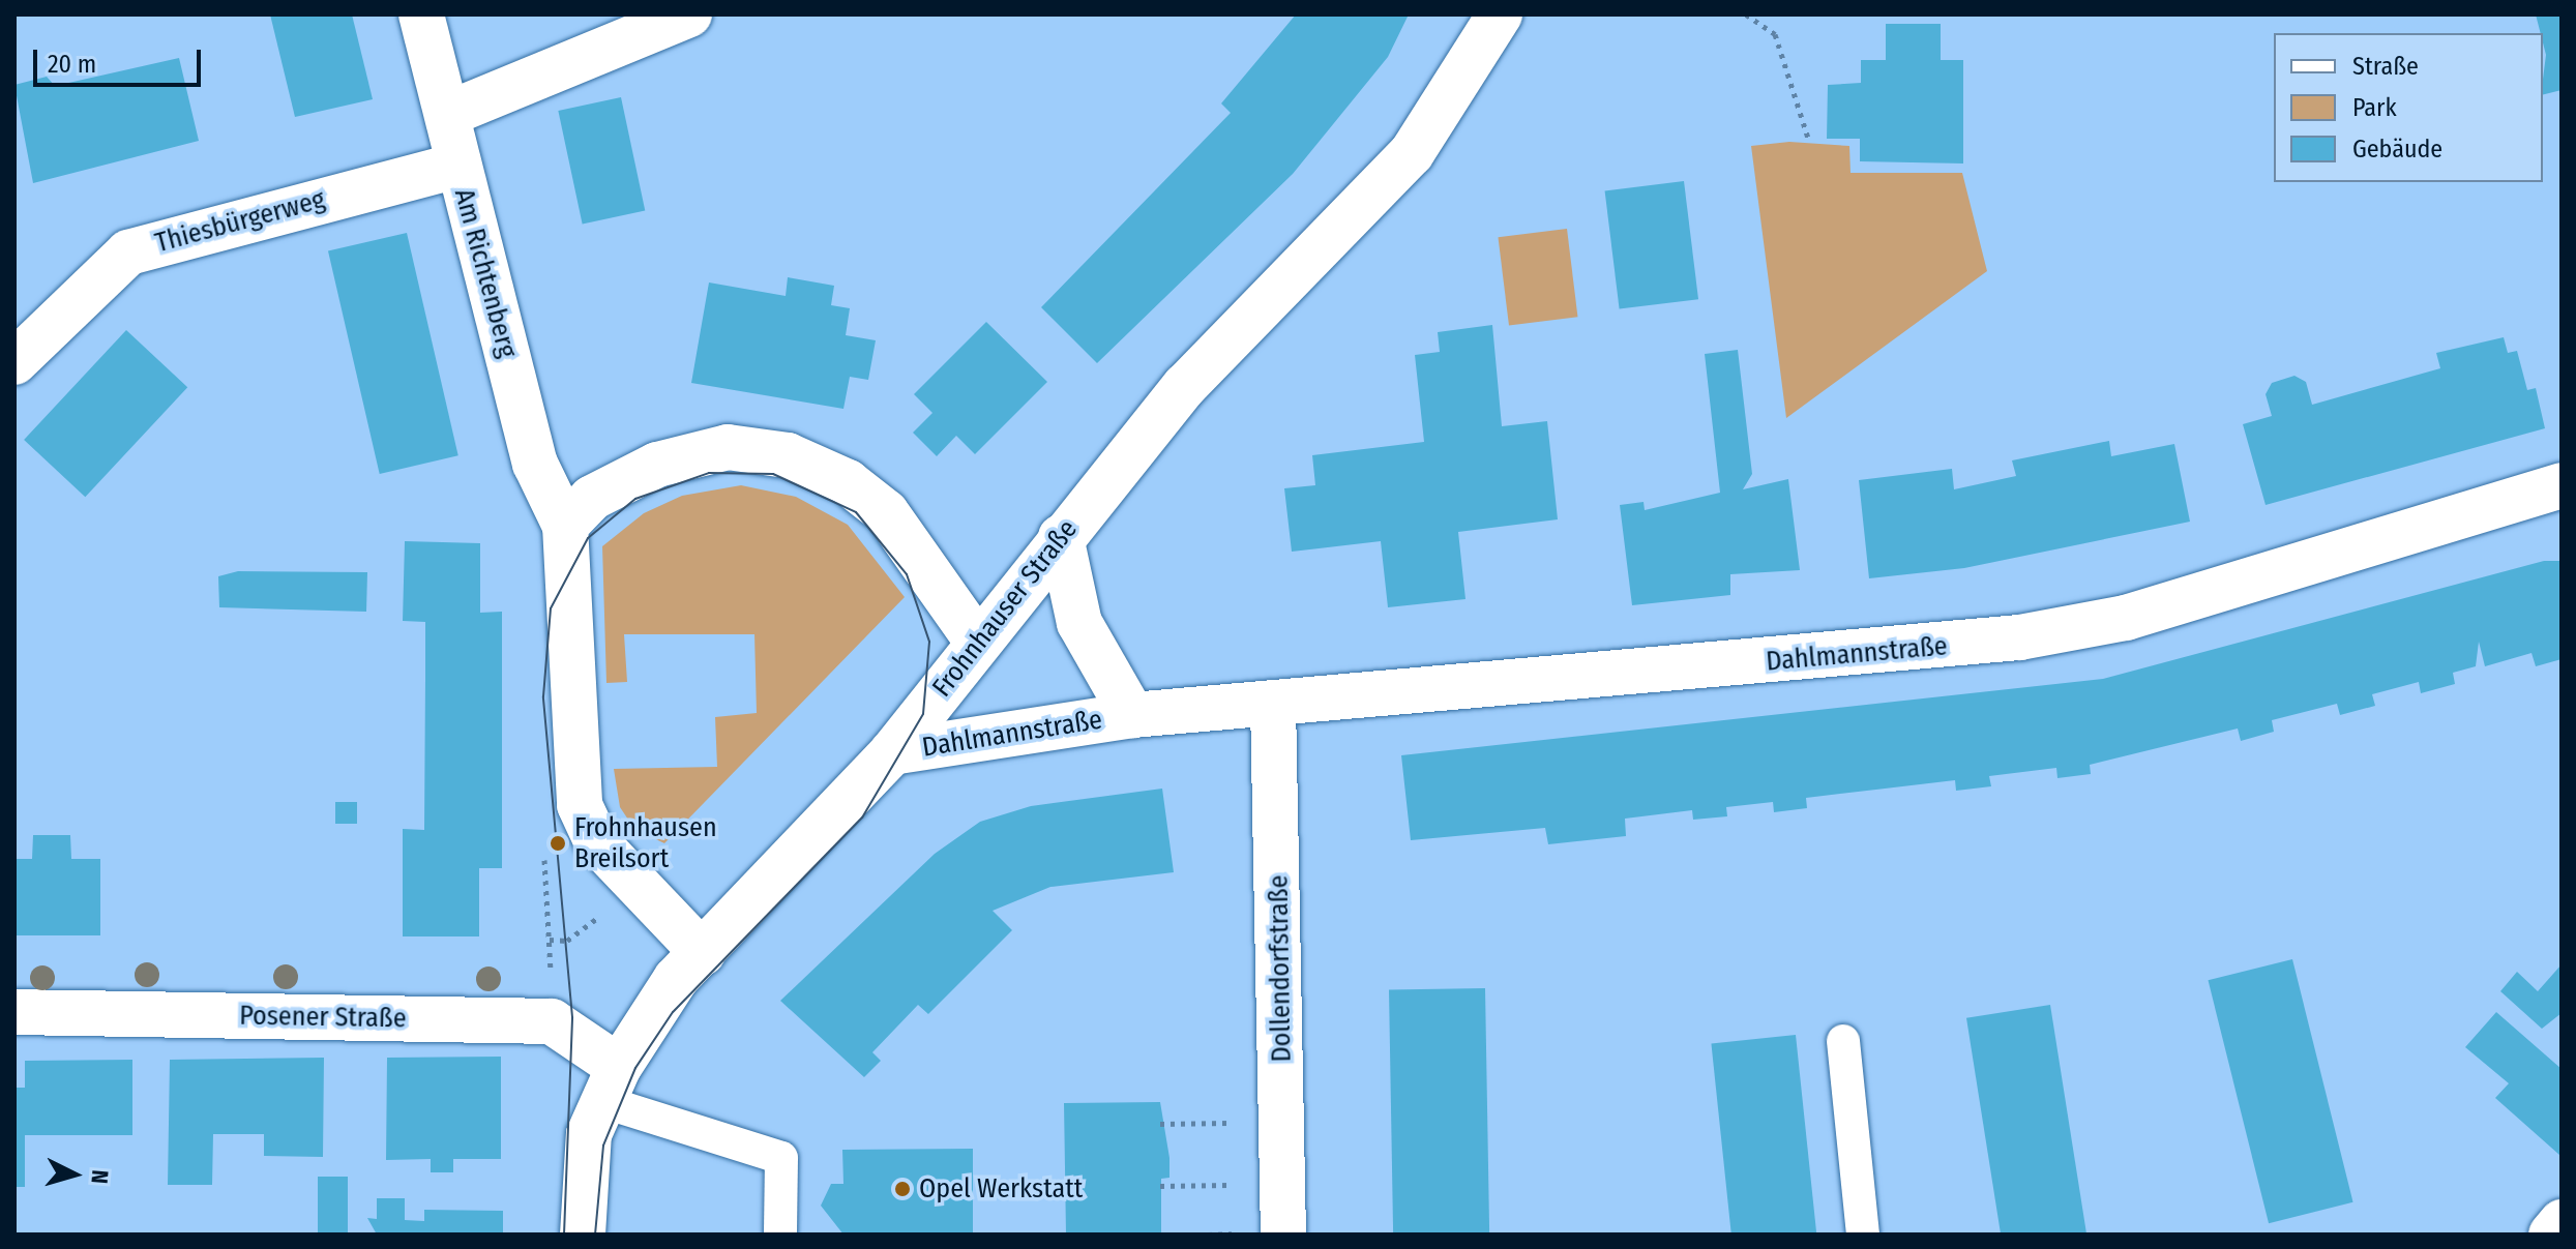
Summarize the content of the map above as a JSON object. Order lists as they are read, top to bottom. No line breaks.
{"streets":{"street":["Thiesbürgerweg","Am Richtenberg","Frohnhauser Straße","Dahlmannstraße","Dollendorfstraße","Posener Straße"]},"crossings":[["Thiesbürgerweg","Am Richtenberg"],["Am Richtenberg","Frohnhauser Straße"],["Frohnhauser Straße","Dahlmannstraße"],["Frohnhauser Straße","Posener Straße"],["Dahlmannstraße","Dollendorfstraße"]],"places":["Frohnhausen Breilsort","Opel Werkstatt"],"legend":["Straße","Park","Gebäude"],"scale_bar":"20 m","north":"right"}
